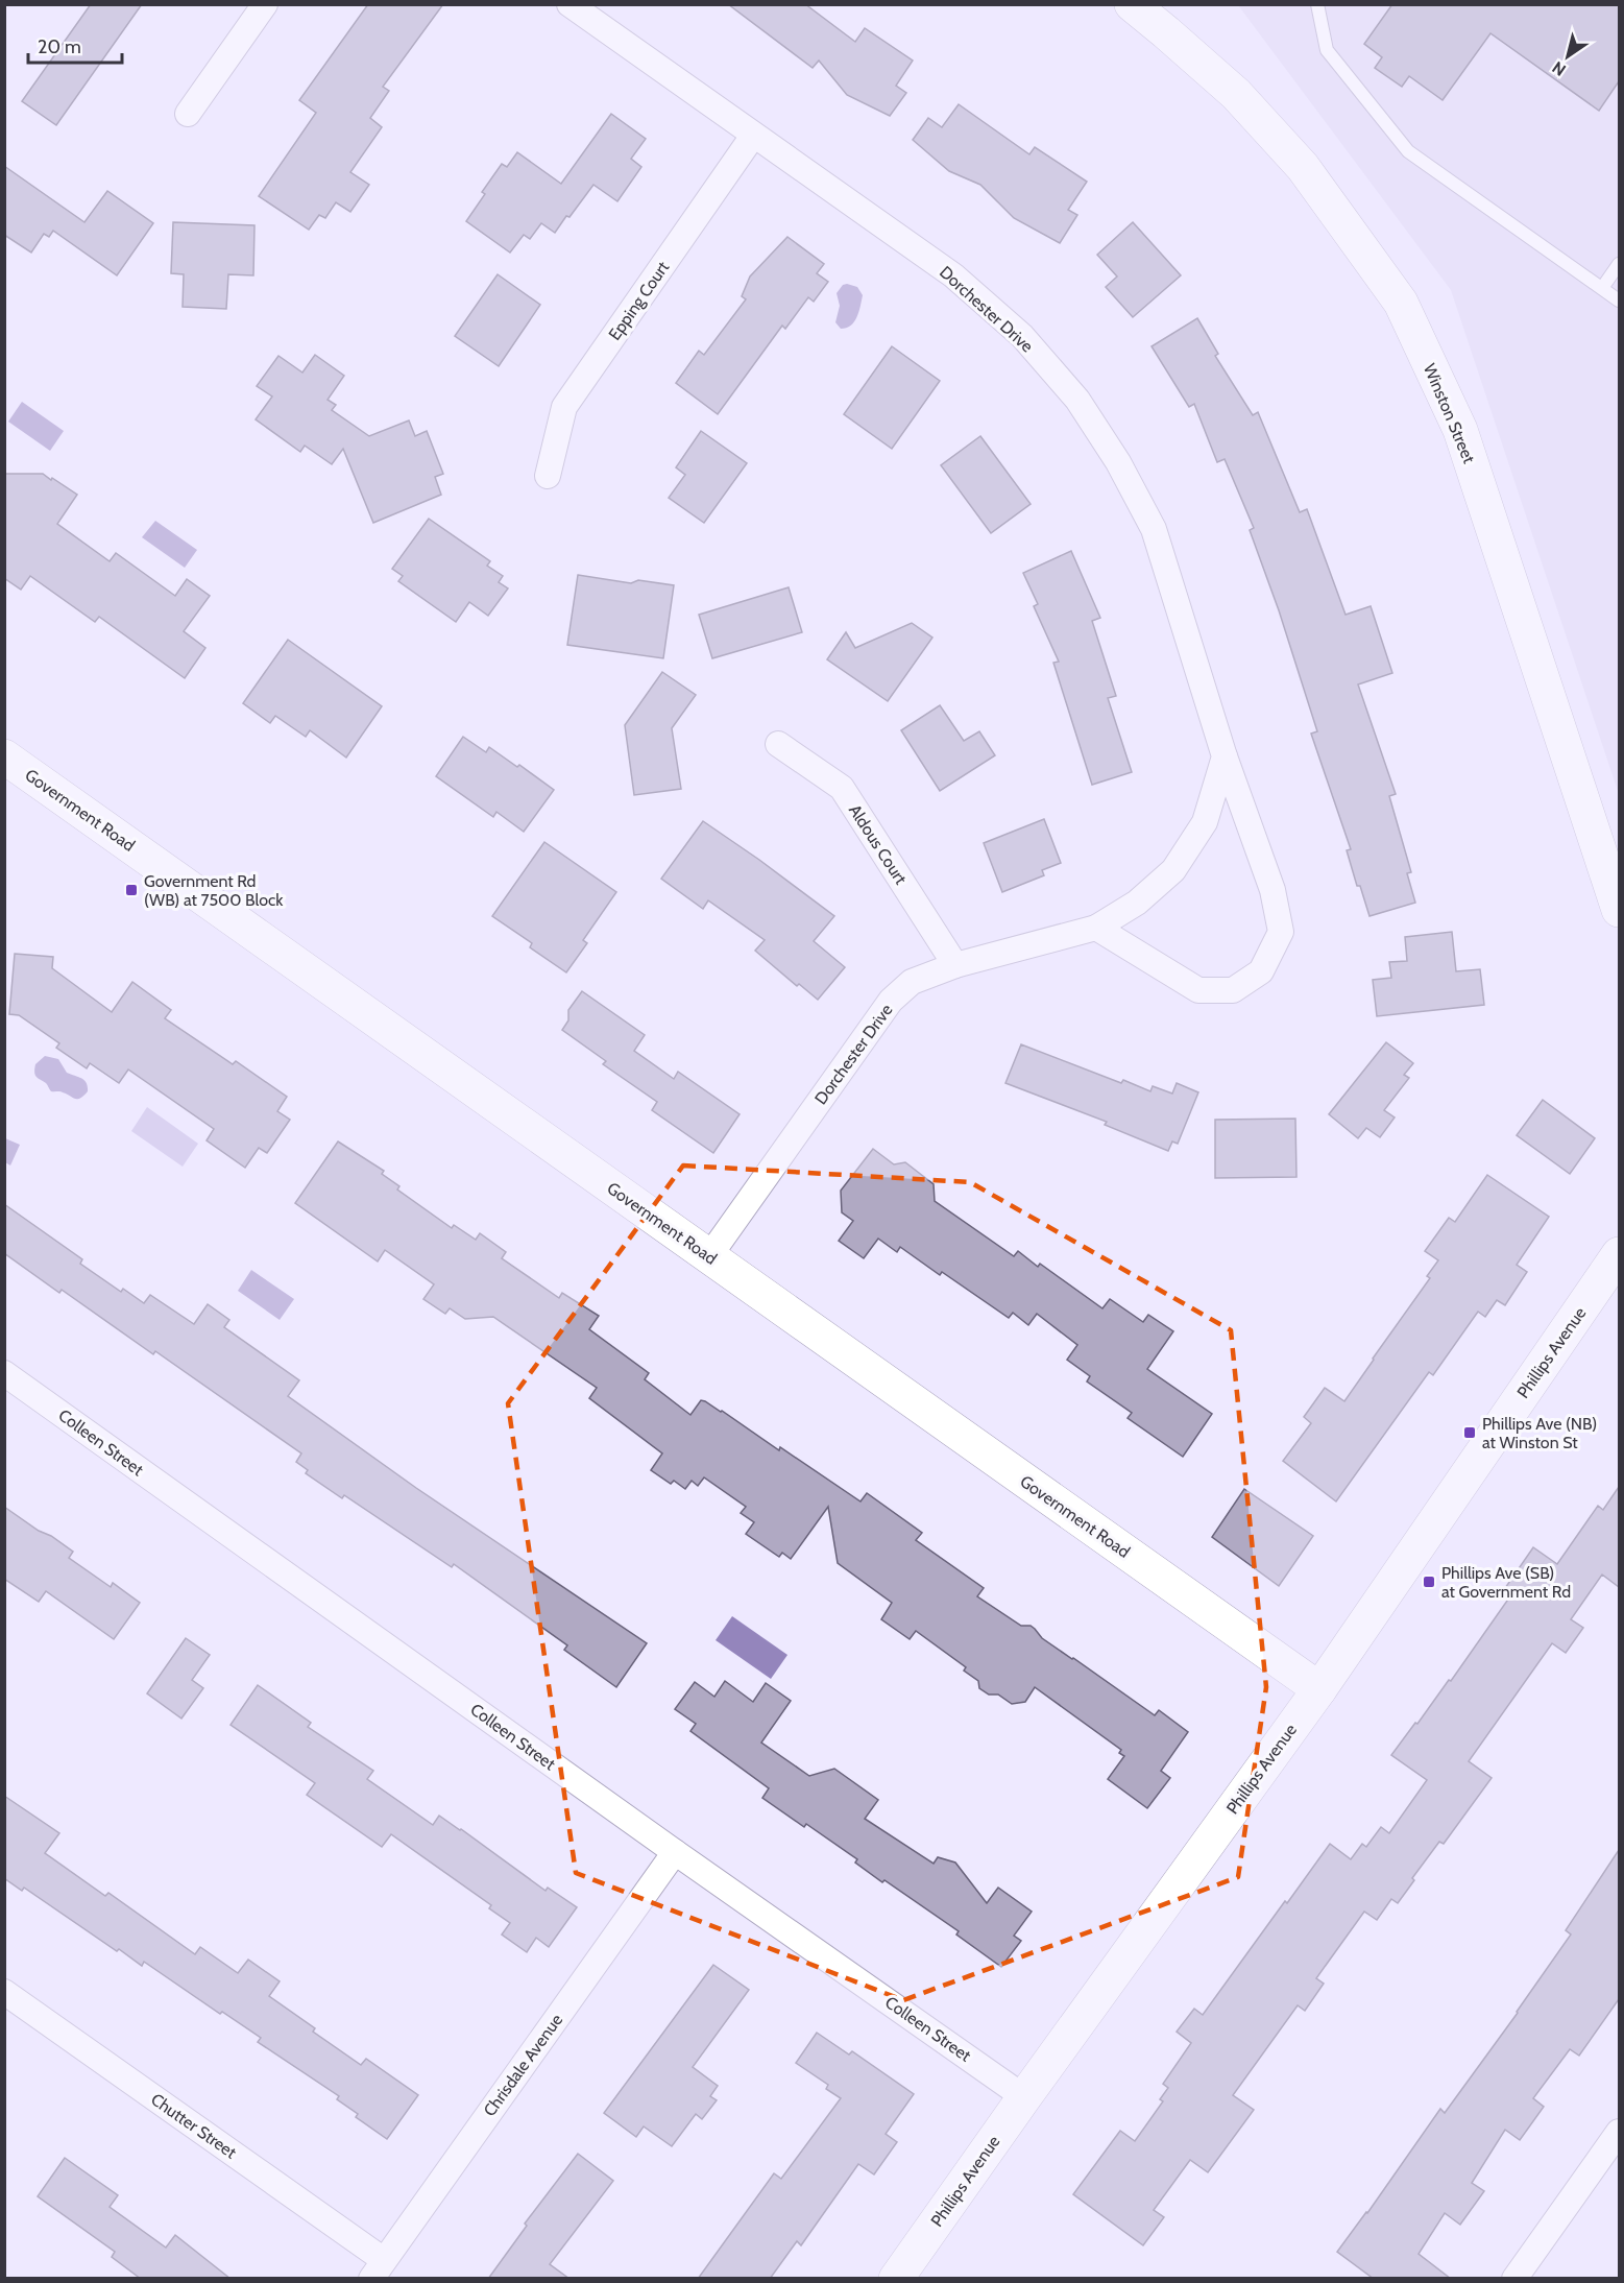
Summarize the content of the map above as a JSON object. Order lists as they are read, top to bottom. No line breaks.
{"streets":{"street":["Epping Court","Dorchester Drive","Winston Street","Government Road","Aldous Court","Phillips Avenue","Colleen Street","Chrisdale Avenue","Chutter Street"]},"crossings":[["Epping Court","Dorchester Drive"],["Dorchester Drive","Government Road"],["Dorchester Drive","Aldous Court"],["Government Road","Phillips Avenue"],["Phillips Avenue","Colleen Street"],["Colleen Street","Chrisdale Avenue"],["Chrisdale Avenue","Chutter Street"]],"places":{"transit":["Government Rd (WB) at 7500 Block","Phillips Ave (NB) at Winston St","Phillips Ave (SB) at Government Rd"]},"scale_bar":"20 m","north":"bottom left"}
